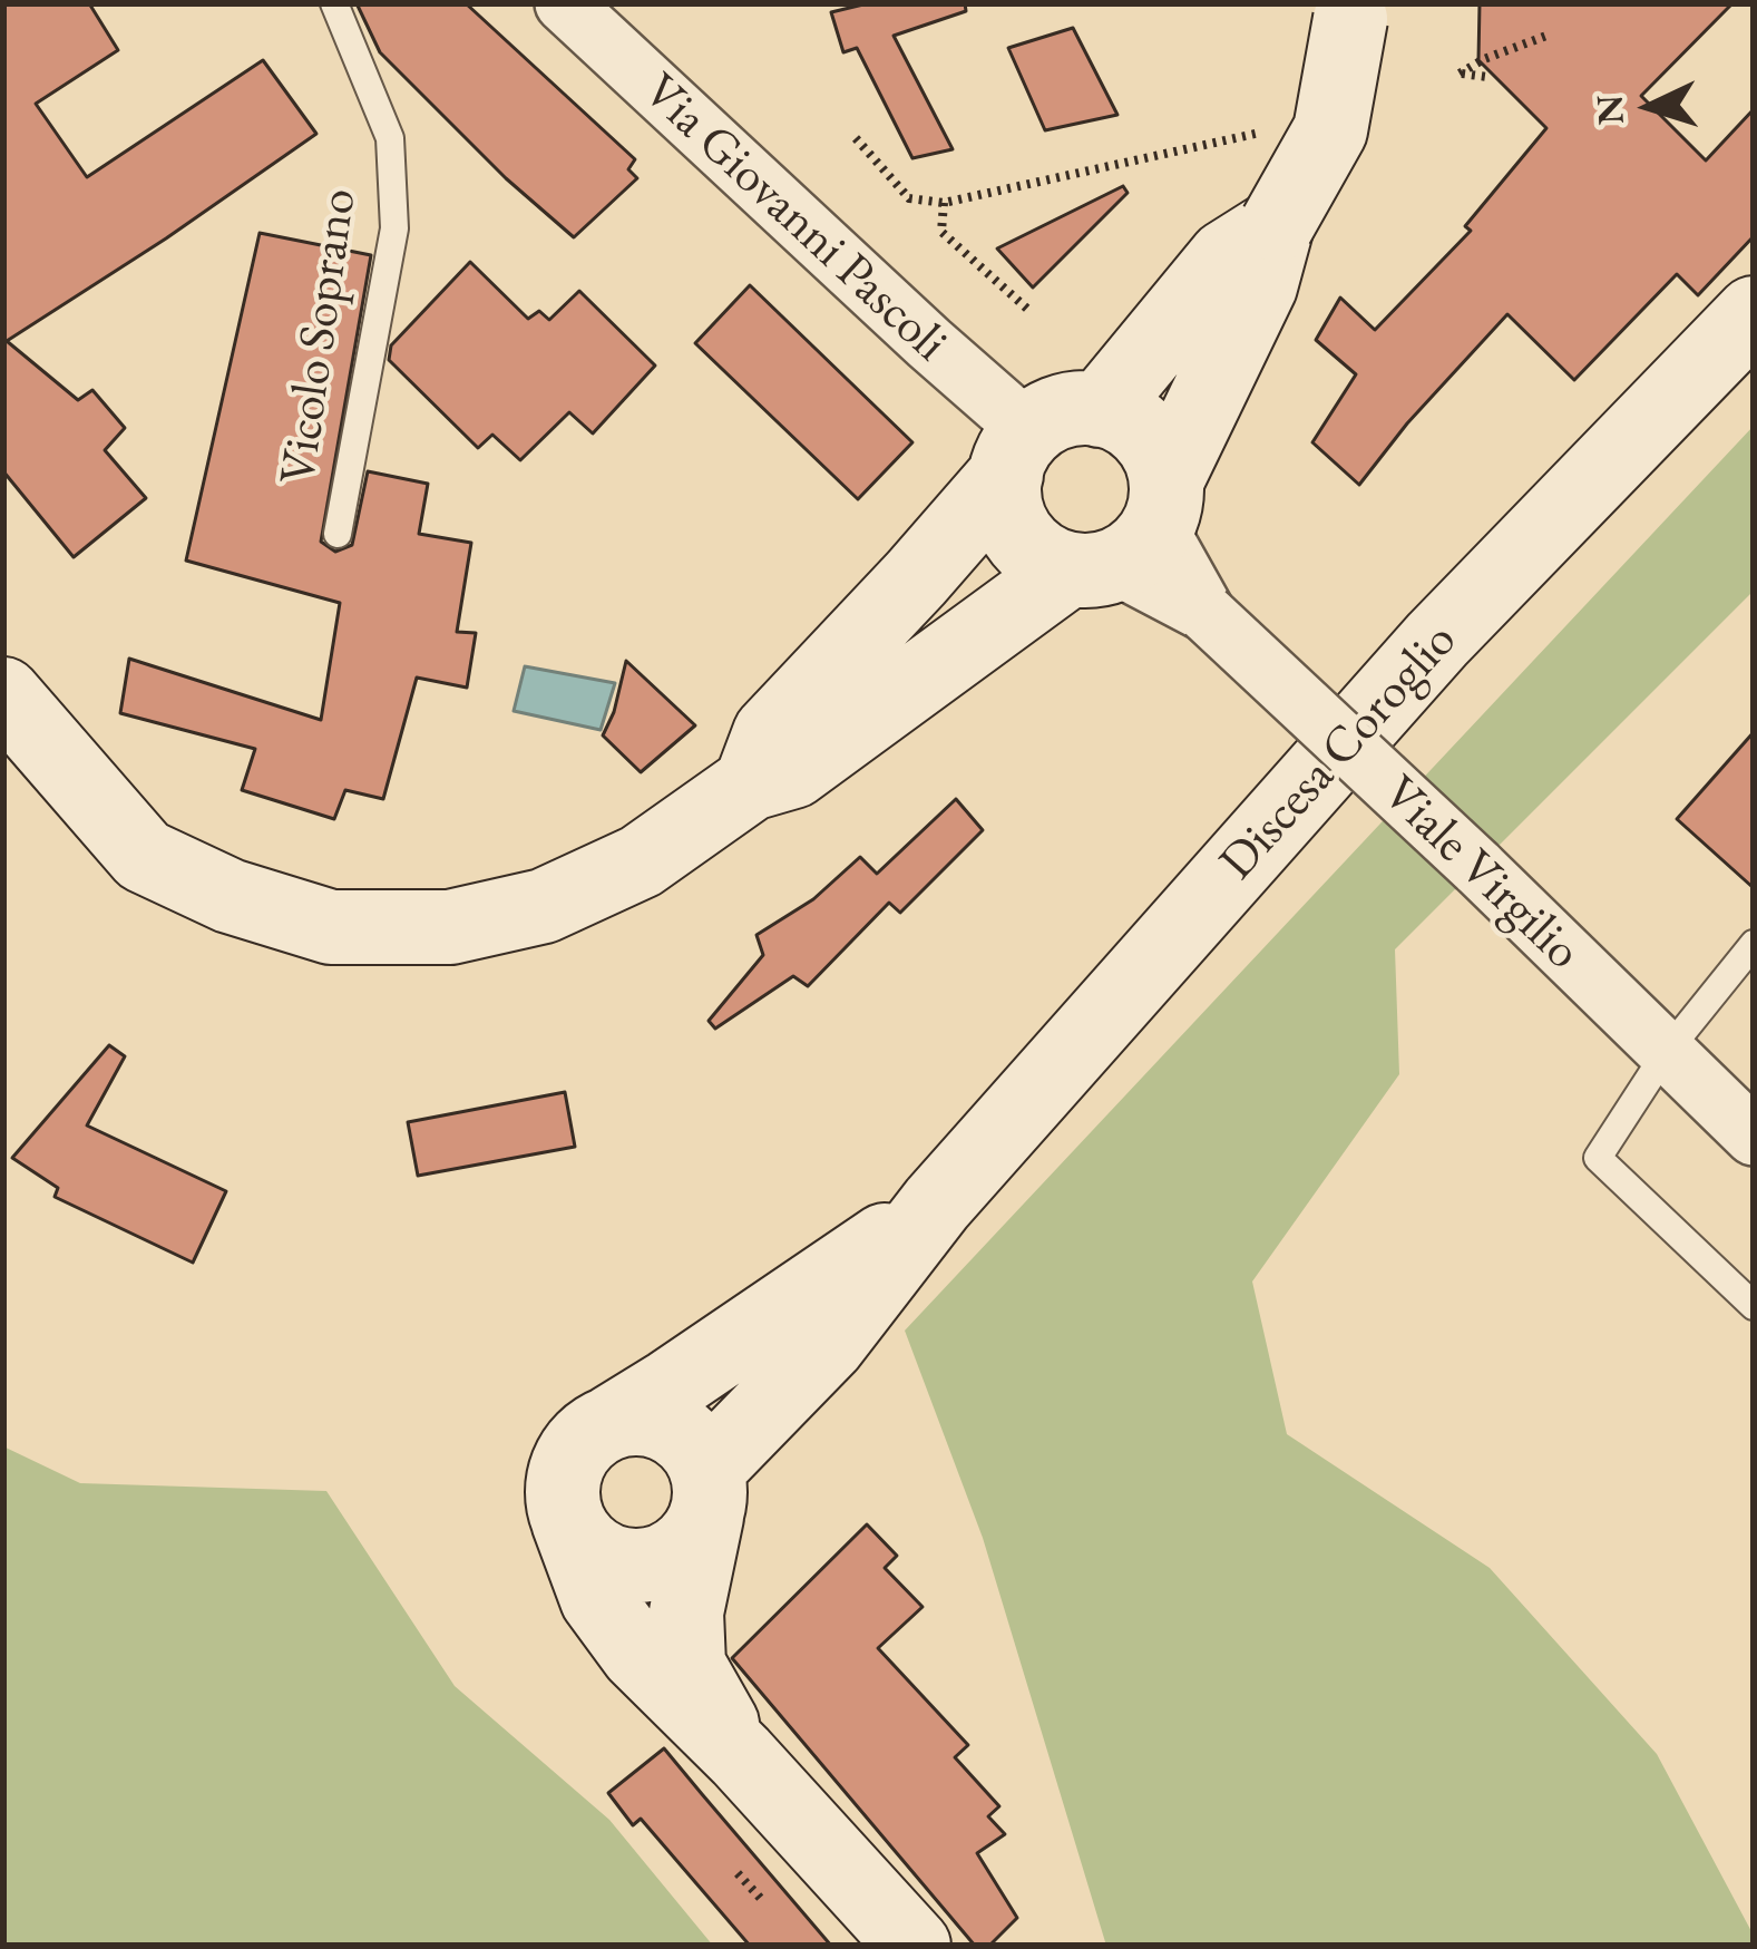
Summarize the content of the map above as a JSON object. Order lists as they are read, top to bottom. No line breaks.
{"streets":{"street":["Via Giovanni Pascoli","Discesa Coroglio","Viale Virgilio"],"lane":["Vicolo Soprano"]},"crossings":[["Via Giovanni Pascoli","Viale Virgilio"]],"north":"left"}
